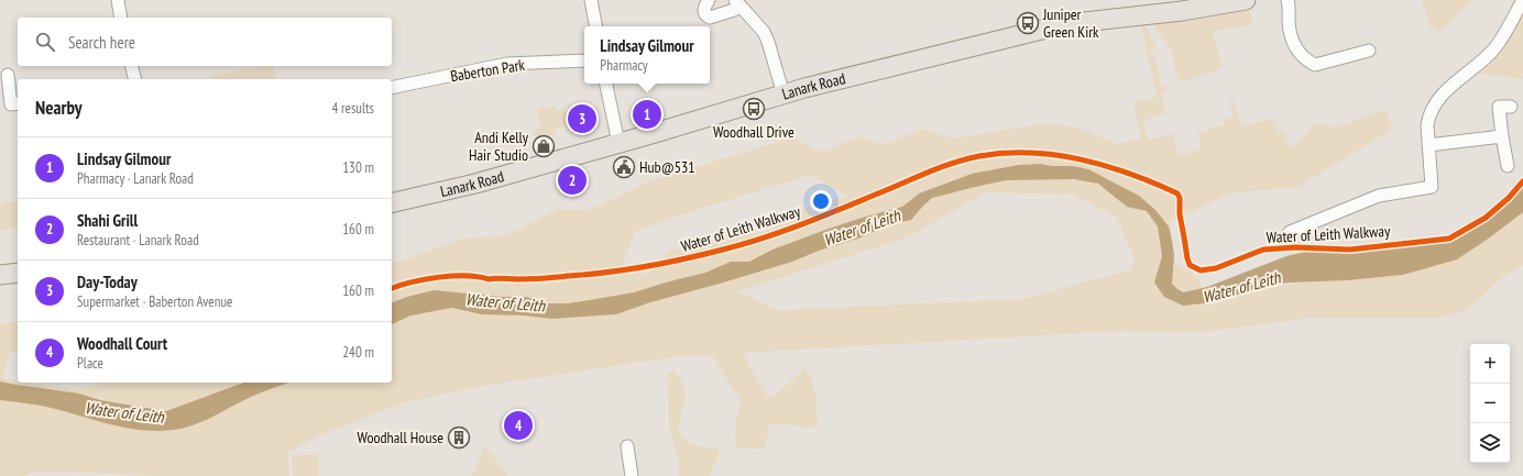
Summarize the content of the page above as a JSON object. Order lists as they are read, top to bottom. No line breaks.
{"streets":{"main road":["Lanark Road"],"street":["Baberton Park"],"cycle path":["Water of Leith Walkway"]},"water":["Water of Leith"],"places":{"bus stop":["Juniper Green Kirk","Woodhall Drive"],"shop":["Andi Kelly Hair Studio"],"public building":["Hub@531"],"building":["Woodhall House"]},"page":{"search":"Search here","popup":["Lindsay Gilmour","Pharmacy"],"heading":["Nearby","4 results"],"pins":["1","3","2","4"],"list":[{"mark":"1","name":"Lindsay Gilmour","note":"Pharmacy · Lanark Road","value":"130 m"},{"mark":"2","name":"Shahi Grill","note":"Restaurant · Lanark Road","value":"160 m"},{"mark":"3","name":"Day-Today","note":"Supermarket · Baberton Avenue","value":"160 m"},{"mark":"4","name":"Woodhall Court","note":"Place","value":"240 m"}],"map_buttons":["+","−"]}}
